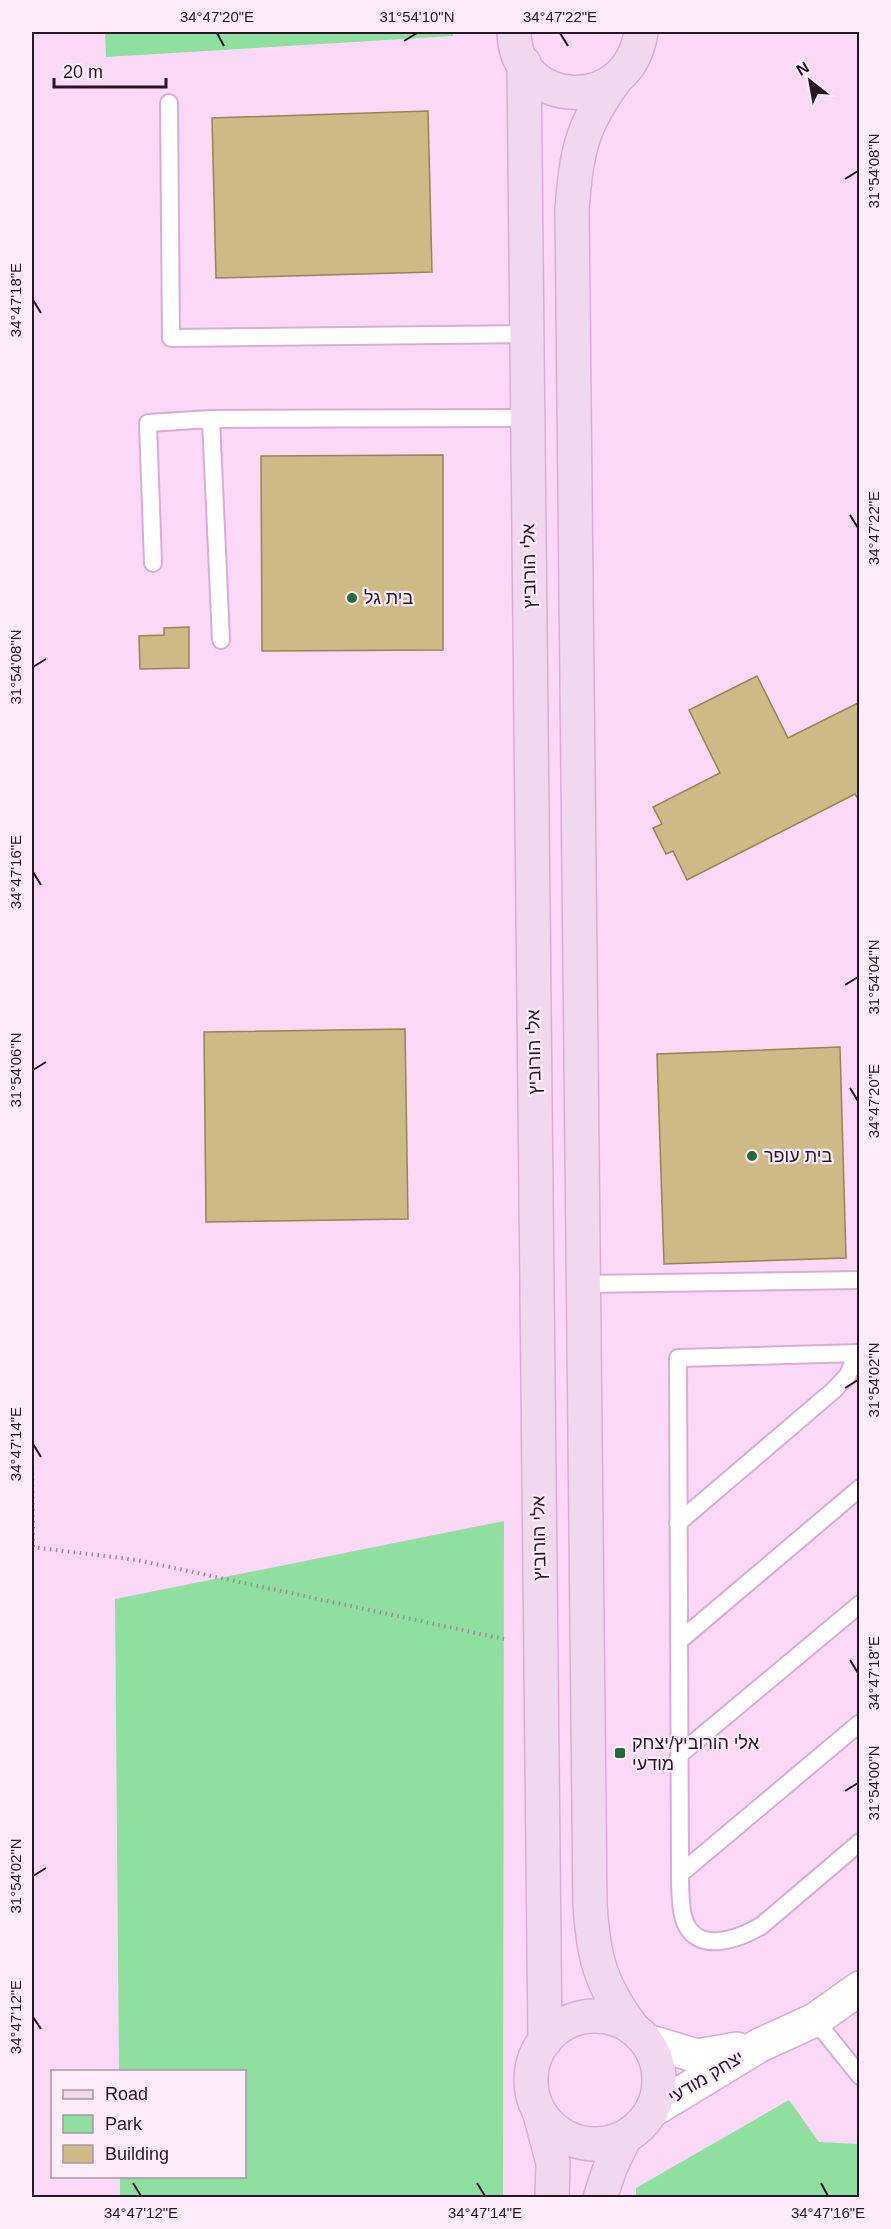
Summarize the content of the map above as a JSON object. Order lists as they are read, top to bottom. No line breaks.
{"streets":{"street":["אלי הורוביץ","יצחק מודעי"]},"crossings":[["אלי הורוביץ","יצחק מודעי"]],"places":{"other":["בית גל","בית עופר"],"transit":["אלי הורוביץ/יצחק מודעי"]},"legend":["Road","Park","Building"],"scale_bar":"20 m","north":"top left","coordinates":["34°47'20\"E","31°54'10\"N","34°47'22\"E","31°54'08\"N","34°47'18\"E","34°47'16\"E","31°54'04\"N","31°54'06\"N","31°54'02\"N","34°47'14\"E","31°54'00\"N","34°47'12\"E"]}
